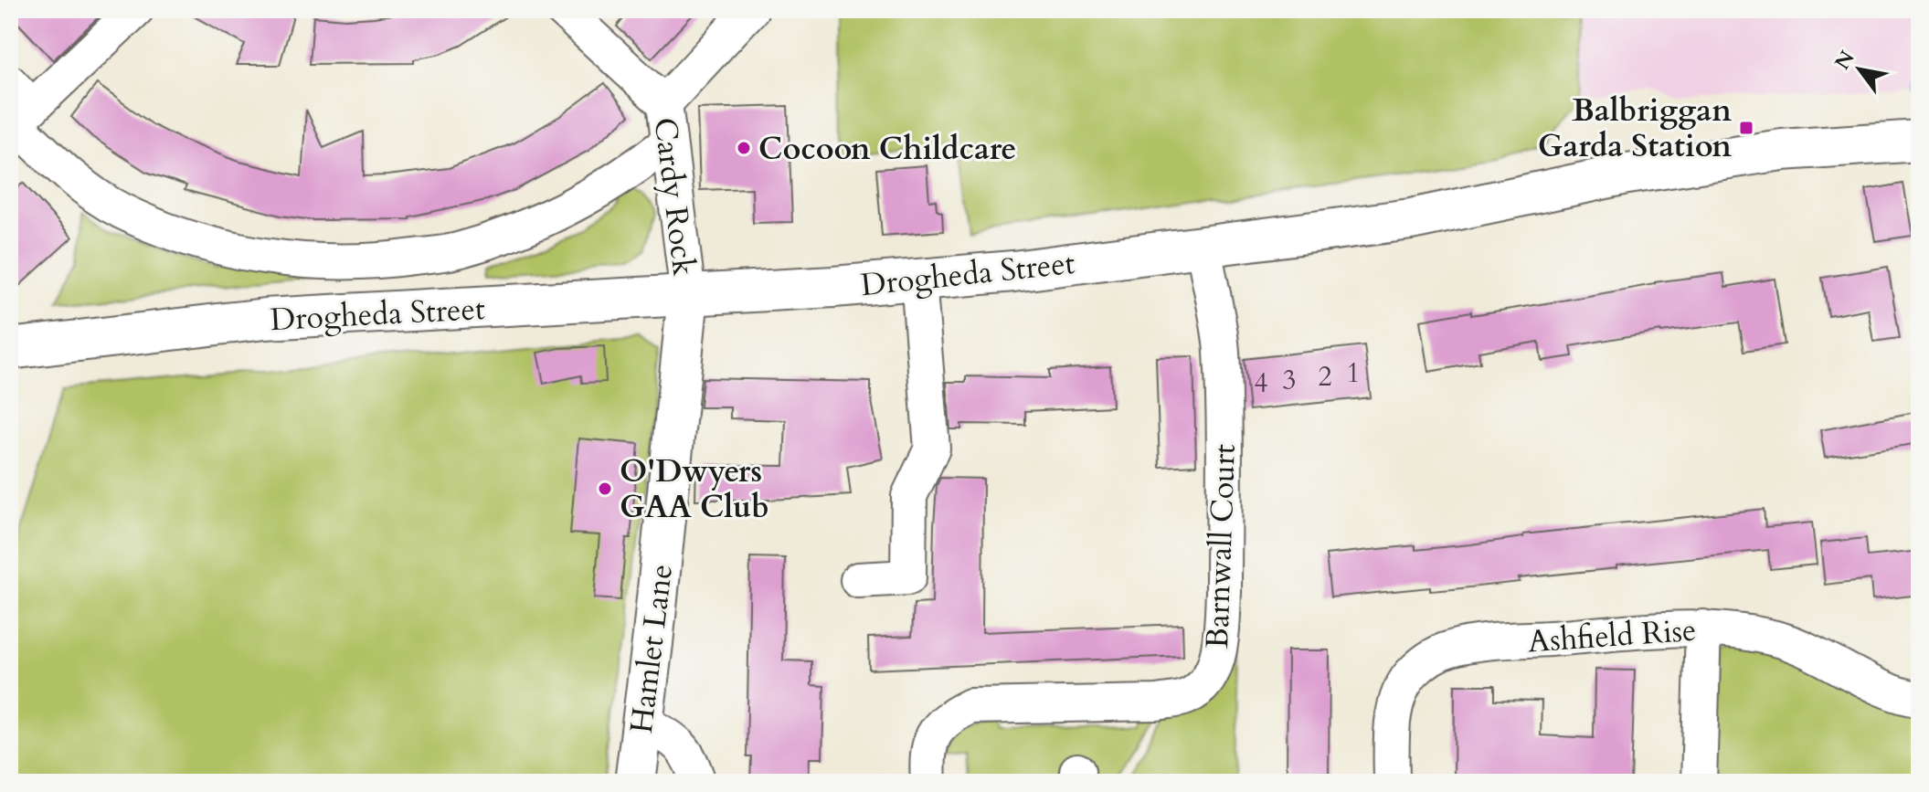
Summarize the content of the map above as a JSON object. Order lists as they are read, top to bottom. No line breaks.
{"streets":{"main road":["Drogheda Street","Hamlet Lane"],"street":["Cardy Rock","Barnwall Court","Ashfield Rise"]},"crossings":[["Cardy Rock","Drogheda Street"],["Cardy Rock","Hamlet Lane"],["Drogheda Street","Barnwall Court"],["Drogheda Street","Hamlet Lane"]],"places":{"transit":["Balbriggan Garda Station"],"other":["Cocoon Childcare","O'Dwyers GAA Club"]},"house_numbers":["1","2","3","4"],"north":"top left"}
